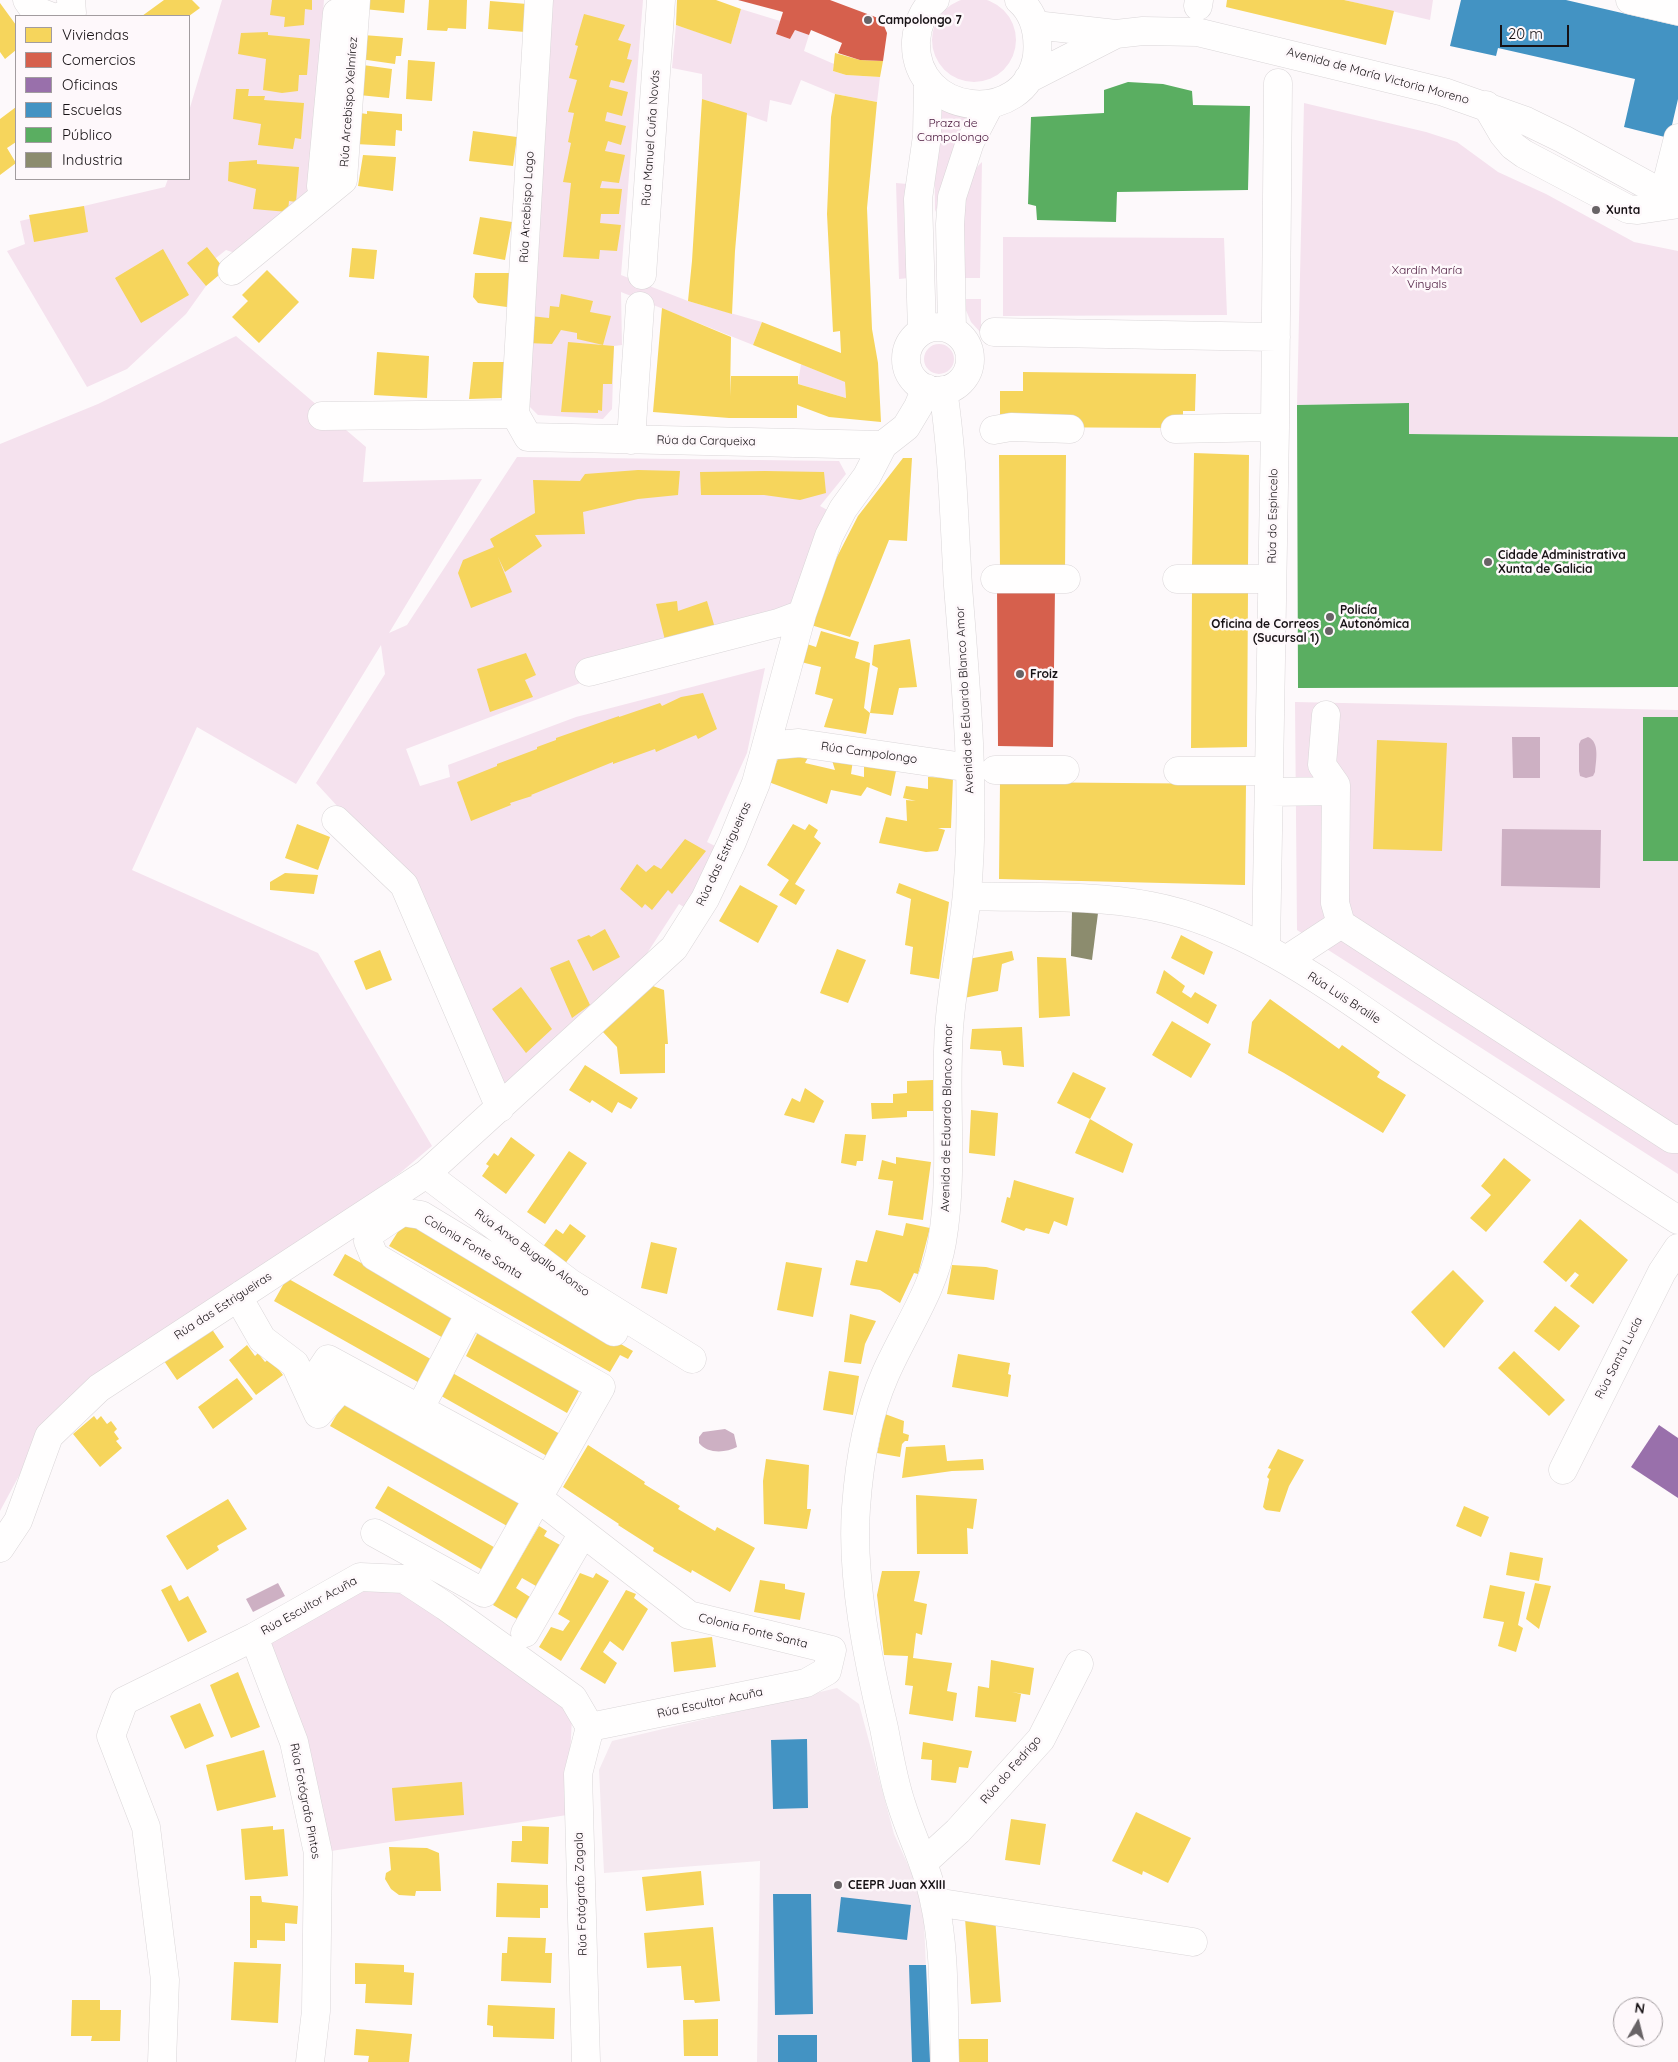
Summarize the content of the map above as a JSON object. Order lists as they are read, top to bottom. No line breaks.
{"streets":{"main road":["Avenida de María Victoria Moreno","Rúa Arcebispo Xelmírez","Rúa Manuel Cuña Novás","Rúa Arcebispo Lago","Rúa da Carqueixa","Rúa do Espincelo","Avenida de Eduardo Blanco Amor","Rúa Campolongo","Rúa das Estrigueiras","Rúa Luis Braille","Colonia Fonte Santa","Rúa Anxo Bugallo Alonso","Rúa Santa Lucía","Rúa Escultor Acuña","Rúa do Fedrigo","Rúa Fotógrafo Pintos","Rúa Fotógrafo Zagala"]},"crossings":[["Rúa Arcebispo Lago","Rúa da Carqueixa"],["Rúa da Carqueixa","Rúa das Estrigueiras"],["Rúa do Espincelo","Rúa Luis Braille"],["Avenida de Eduardo Blanco Amor","Rúa Campolongo"],["Avenida de Eduardo Blanco Amor","Rúa das Estrigueiras"],["Avenida de Eduardo Blanco Amor","Rúa Luis Braille"],["Avenida de Eduardo Blanco Amor","Rúa do Fedrigo"],["Rúa Campolongo","Rúa das Estrigueiras"],["Rúa das Estrigueiras","Colonia Fonte Santa"],["Rúa das Estrigueiras","Rúa Anxo Bugallo Alonso"],["Colonia Fonte Santa","Rúa Escultor Acuña"],["Rúa Escultor Acuña","Rúa Fotógrafo Pintos"],["Rúa Escultor Acuña","Rúa Fotógrafo Zagala"]],"parks":["Praza de Campolongo","Xardín María Vinyals"],"places":["Campolongo 7","Xunta","Cidade Administrativa Xunta de Galicia","Policía Autonómica","Oficina de Correos (Sucursal 1)","Froiz","CEEPR Juan XXIII"],"legend":["Viviendas","Comercios","Oficinas","Escuelas","Público","Industria"],"scale_bar":"20 m","north":"top"}
